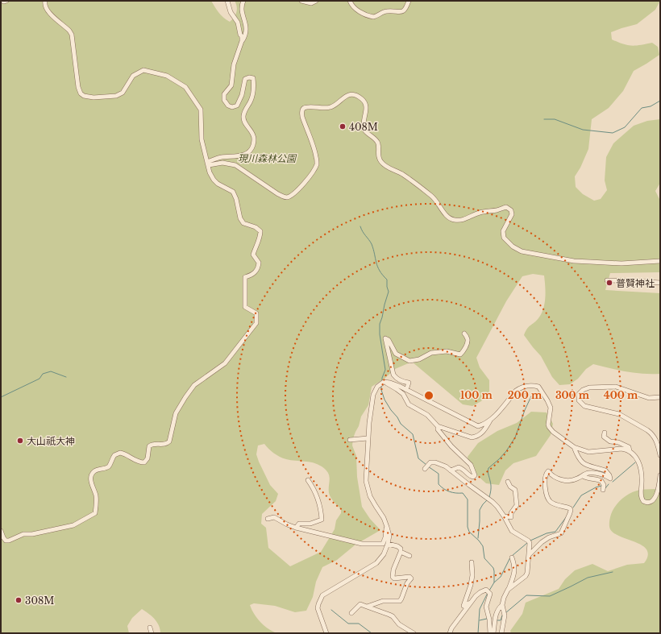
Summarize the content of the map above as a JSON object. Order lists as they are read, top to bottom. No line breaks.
{"parks":["現川森林公園"],"places":["408M","普賢神社","大山祇大神","308M"],"rings":["100 m","200 m","300 m","400 m"]}
